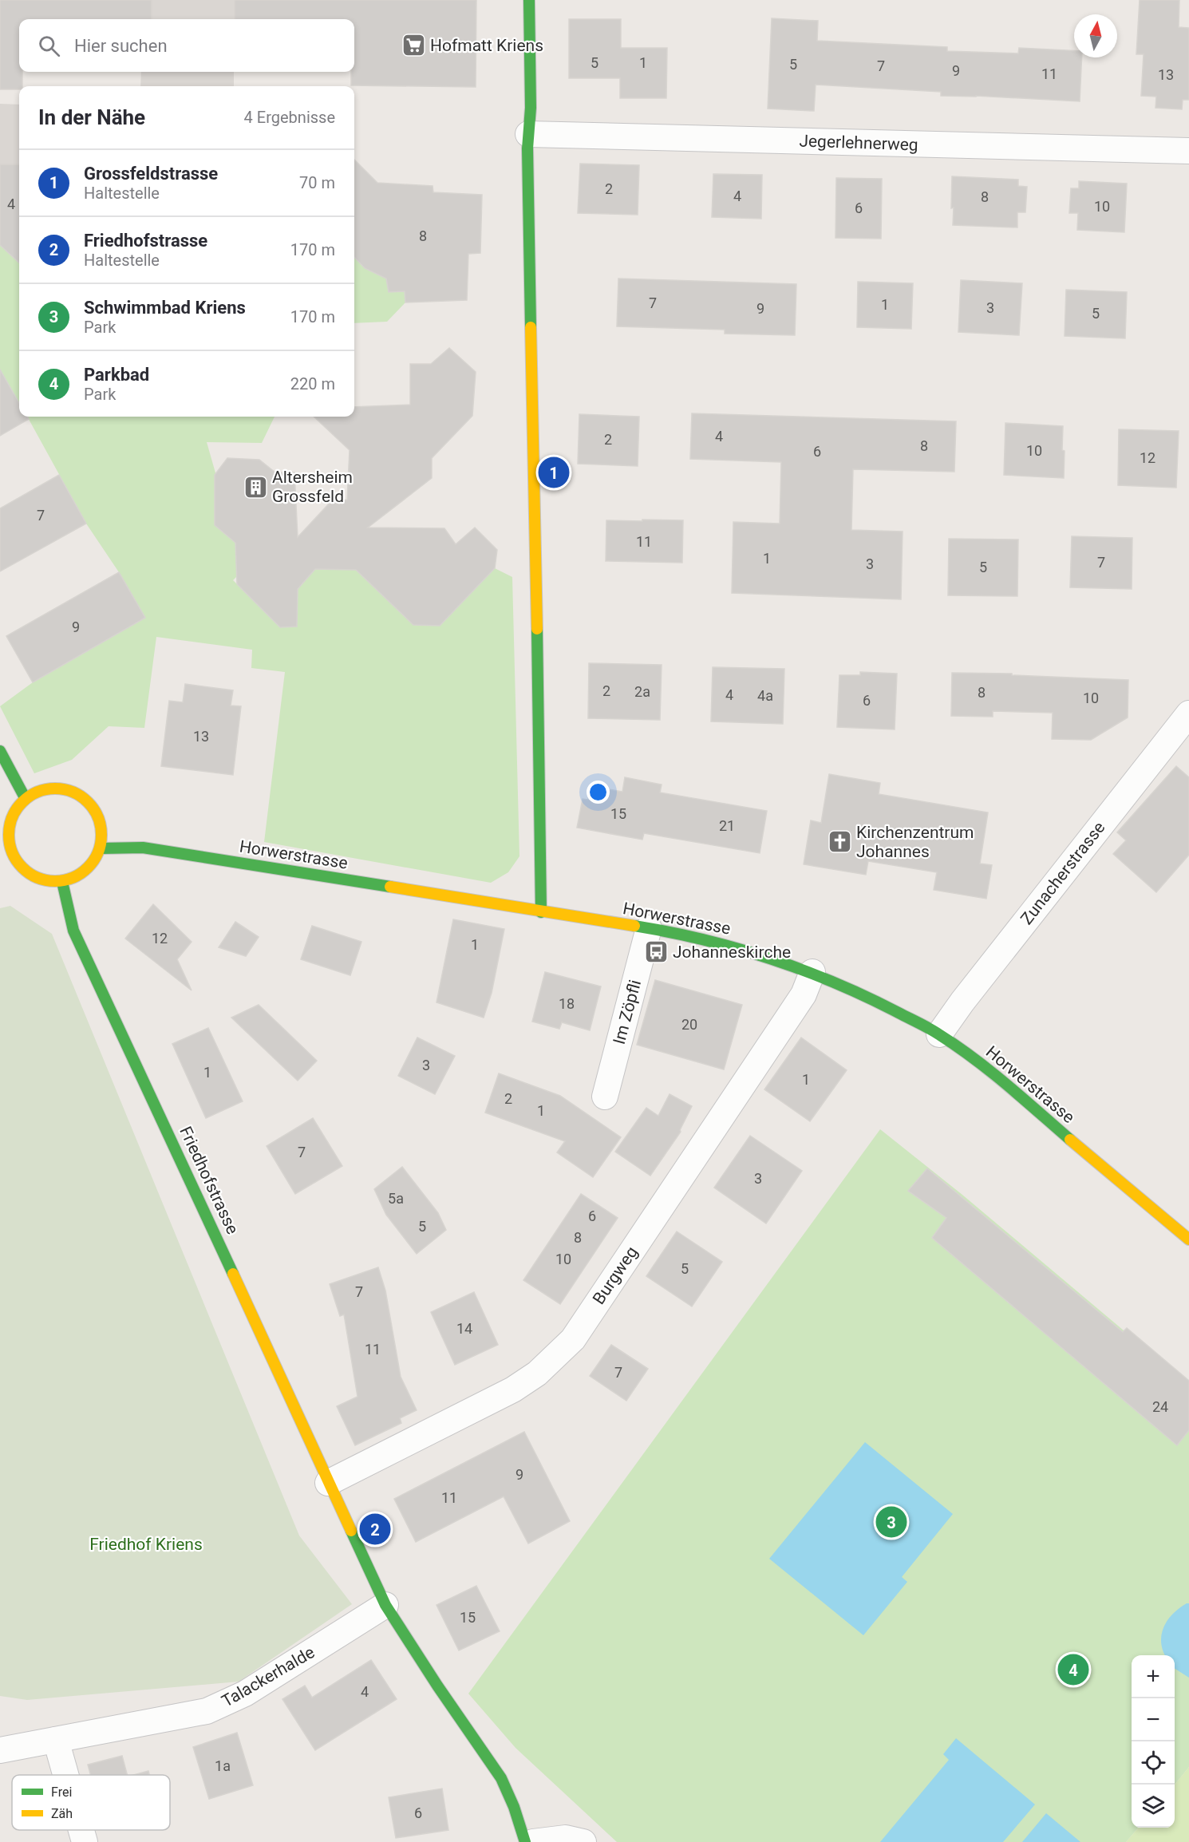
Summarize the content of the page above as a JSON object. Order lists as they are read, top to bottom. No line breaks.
{"streets":{"street":["Jegerlehnerweg","Horwerstrasse","Zunacherstrasse","Im Zöpfli","Friedhofstrasse","Burgweg","Talackerhalde"]},"crossings":[["Horwerstrasse","Zunacherstrasse"],["Horwerstrasse","Im Zöpfli"],["Horwerstrasse","Friedhofstrasse"],["Horwerstrasse","Burgweg"],["Friedhofstrasse","Burgweg"],["Friedhofstrasse","Talackerhalde"]],"parks":["Friedhof Kriens"],"places":{"supermarket":["Hofmatt Kriens"],"building":["Altersheim Grossfeld"],"church":["Kirchenzentrum Johannes"],"bus stop":["Johanneskirche"]},"house_numbers":["5","1","5","7","9","11","13","2","4","8","4","10","6","8","7","1","3","9","5","4","2","8","10","6","12","7","11","1","7","3","5","9","2","2a","8","4","4a","10","6","13","15","21","12","1","18","20","3","1","1","2","1","7","3","5a","6","5","8","10","5","7","14","11","7","24","9","11","15","4","1a","6"],"legend":["Frei","Zäh"],"north":"top","page":{"search":"Hier suchen","heading":["In der Nähe","4 Ergebnisse"],"list":[{"mark":"1","name":"Grossfeldstrasse","note":"Haltestelle","value":"70 m"},{"mark":"2","name":"Friedhofstrasse","note":"Haltestelle","value":"170 m"},{"mark":"3","name":"Schwimmbad Kriens","note":"Park","value":"170 m"},{"mark":"4","name":"Parkbad","note":"Park","value":"220 m"}],"pins":["1","3","2","4"],"map_buttons":["+","−"]}}
